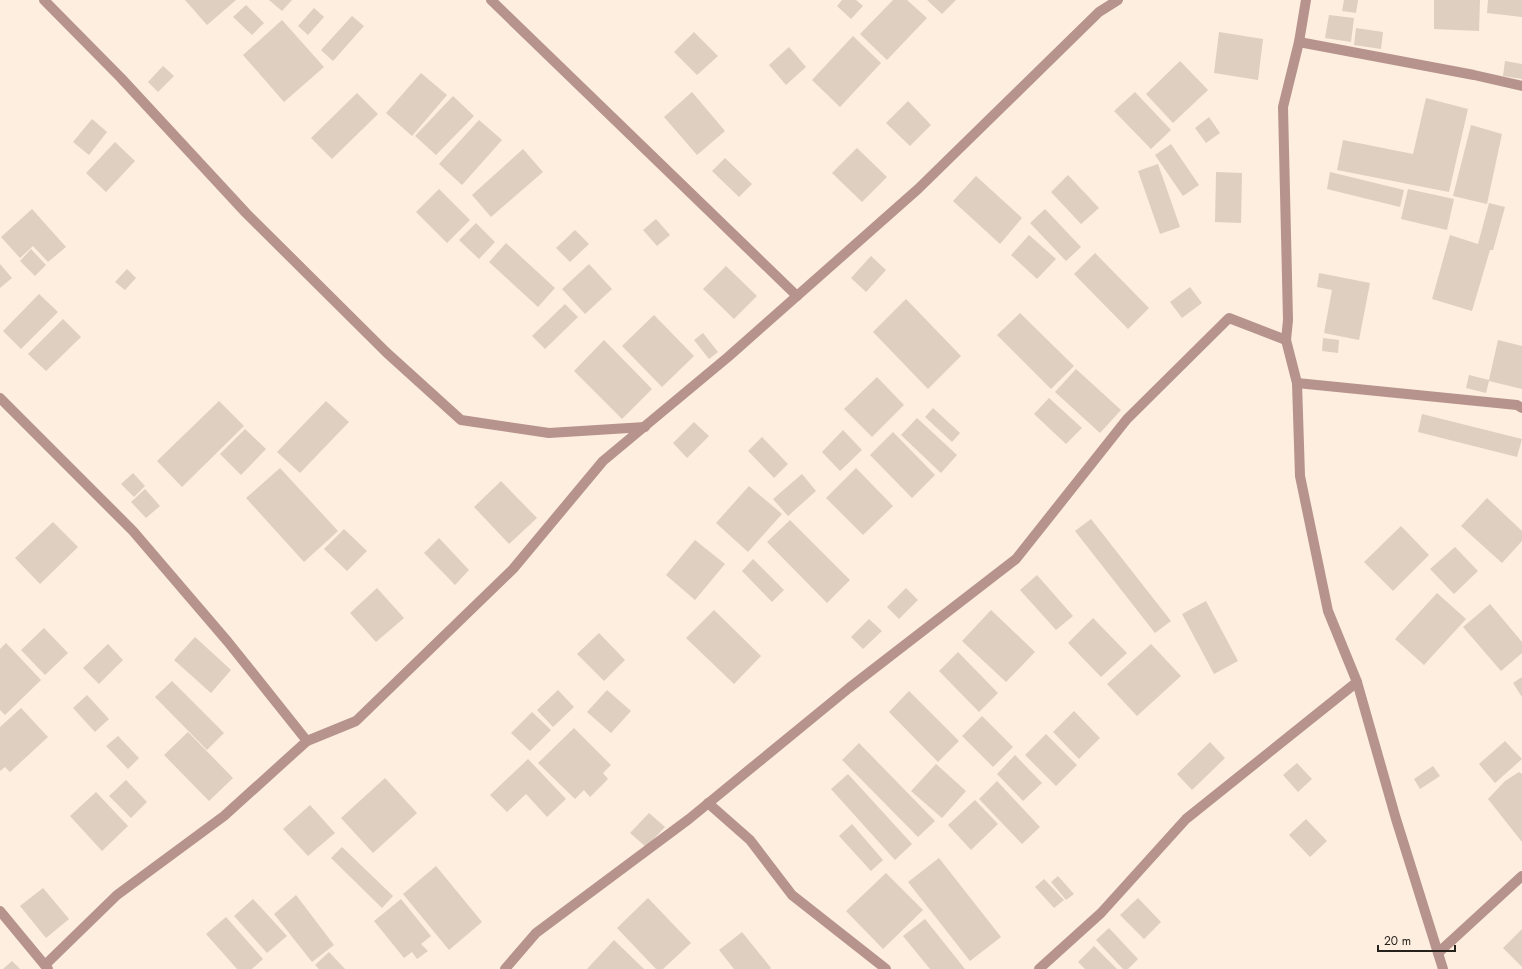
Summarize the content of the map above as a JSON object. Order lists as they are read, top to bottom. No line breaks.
{"scale_bar":"20 m"}
